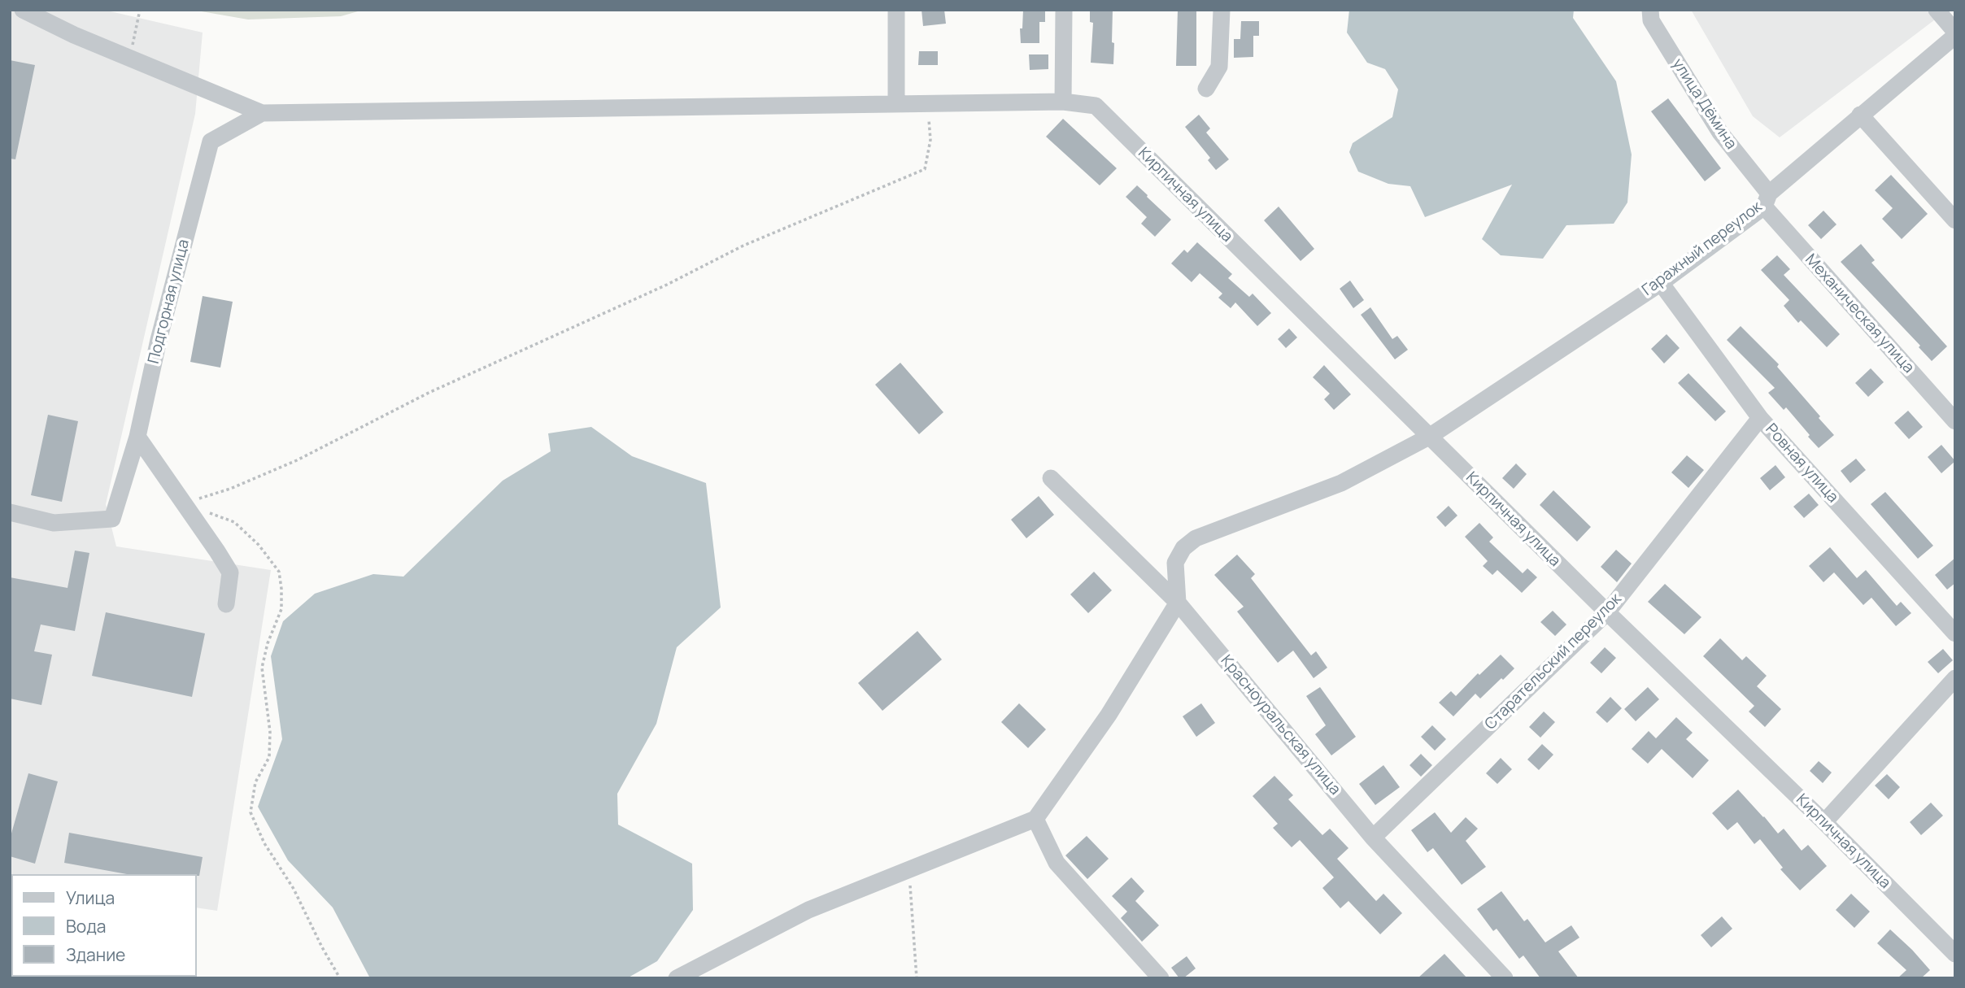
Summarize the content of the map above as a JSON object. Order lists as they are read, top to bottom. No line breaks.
{"streets":{"street":["улица Дёмина","Кирпичная улица","Гаражный переулок","Подгорная улица","Механическая улица","Ровная улица","Старательский переулок","Красноуральская улица"]},"crossings":[["улица Дёмина","Гаражный переулок"],["улица Дёмина","Механическая улица"],["Кирпичная улица","Гаражный переулок"],["Кирпичная улица","Подгорная улица"],["Кирпичная улица","Старательский переулок"],["Гаражный переулок","Механическая улица"],["Гаражный переулок","Ровная улица"],["Гаражный переулок","Красноуральская улица"],["Ровная улица","Старательский переулок"],["Старательский переулок","Красноуральская улица"]],"legend":["Улица","Вода","Здание"]}
